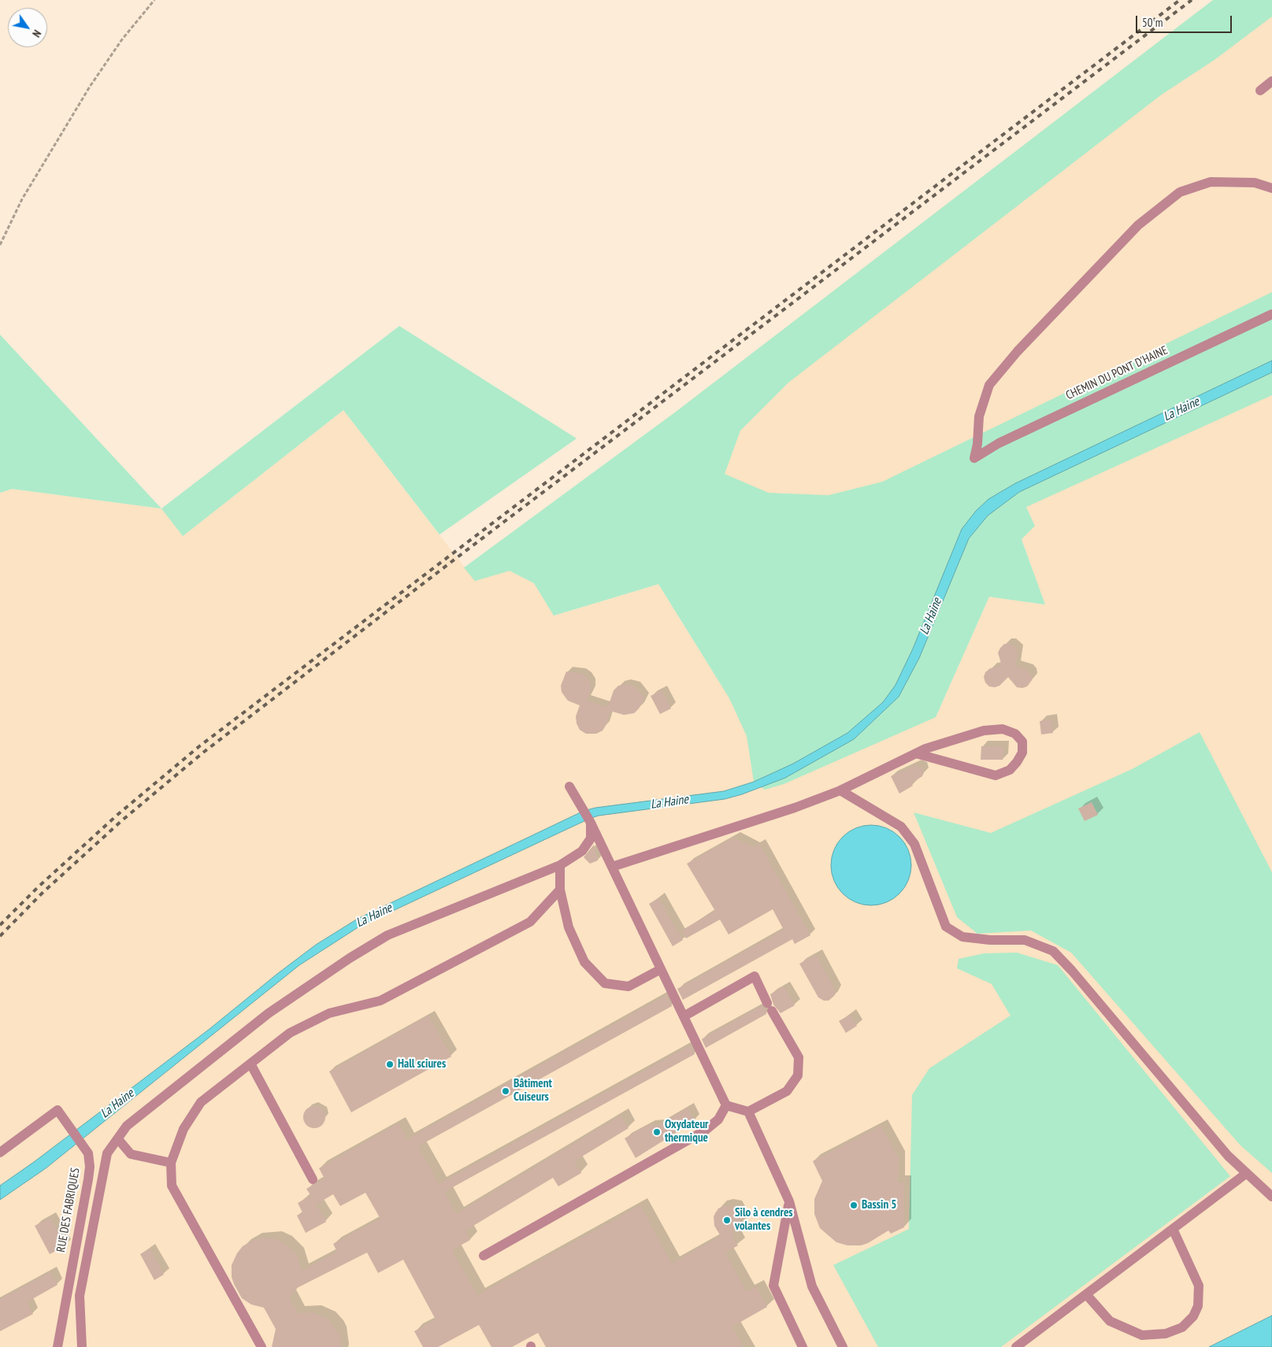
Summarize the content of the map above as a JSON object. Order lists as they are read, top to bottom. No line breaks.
{"streets":{"street":["CHEMIN DU PONT D'HAINE","RUE DES FABRIQUES"]},"water":["La Haine"],"places":["Hall sciures","Bâtiment Cuiseurs","Oxydateur thermique","Bassin 5","Silo à cendres volantes"],"scale_bar":"50 m","north":"bottom right"}
